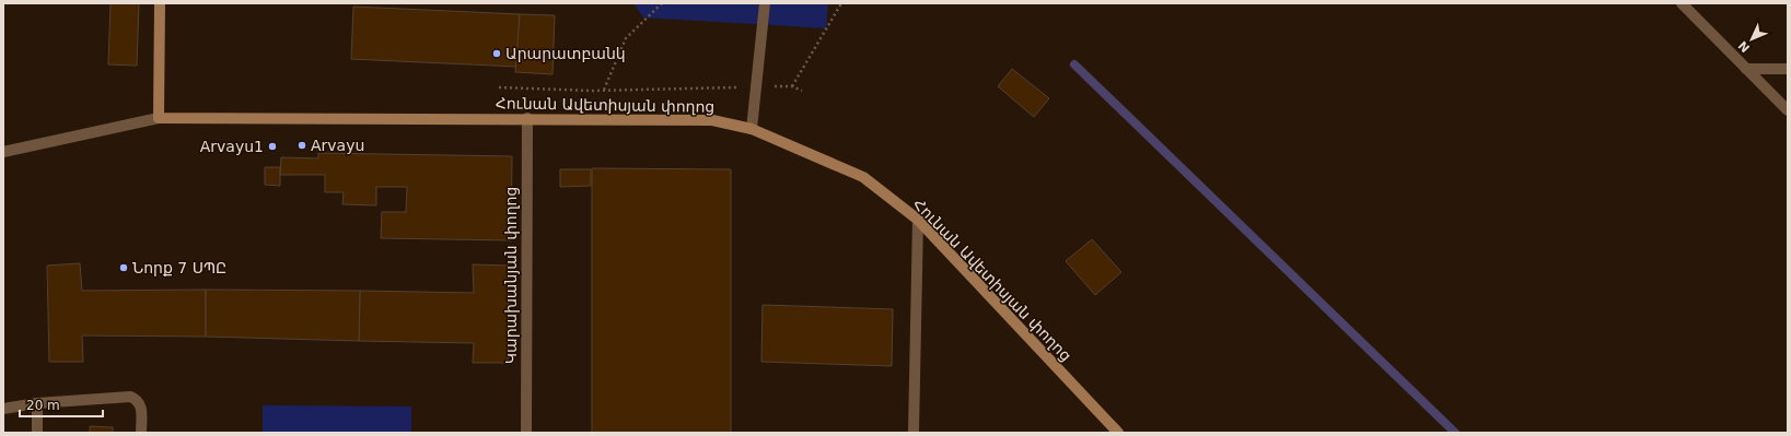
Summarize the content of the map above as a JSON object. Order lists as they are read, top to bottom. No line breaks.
{"streets":{"main road":["Հունան Ավետիսյան փողոց"],"street":["Կարախանյան փողոց"]},"crossings":[["Հունան Ավետիսյան փողոց","Կարախանյան փողոց"]],"places":["Արարատբանկ","Arvayu","Arvayu1","Նորք 7 ՍՊԸ"],"scale_bar":"20 m","north":"bottom left"}
